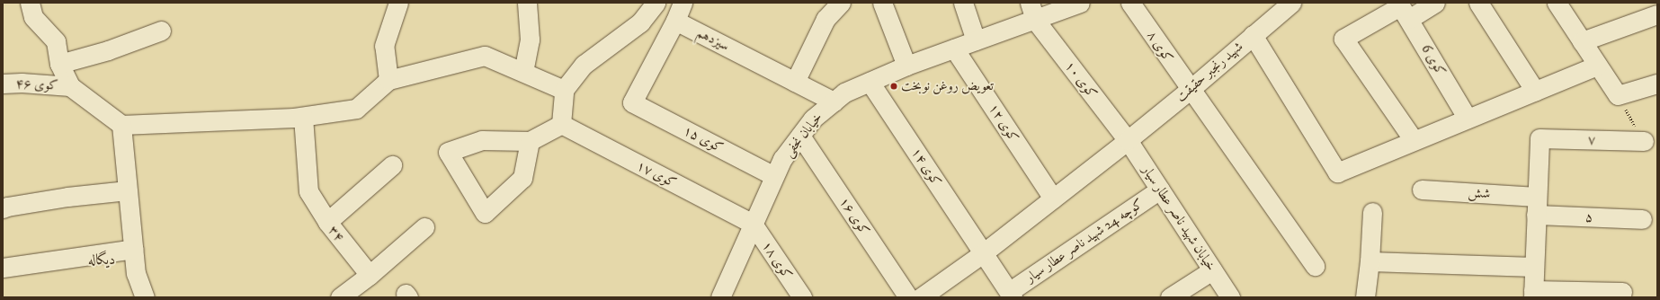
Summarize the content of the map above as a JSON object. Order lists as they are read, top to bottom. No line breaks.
{"streets":{"street":["سیزدهم","کوی ۸","کوی 6","شهید رنجبر حقیقت","کوی ۱۰","کوی ۴۶","کوی ۱۲","خیابان نجفی","کوی ۱۵","۷","کوی ۱۴","کوی ۱۷","شش","کوی ۱۶","۵","خیابان شهید ناصر عطار سیار","۳۴","کوچه 24 شهید ناصر عطار سیار","کوی ۱۸"]},"crossings":[["سیزدهم","خیابان نجفی"],["سیزدهم","کوی ۱۵"],["کوی ۸","شهید رنجبر حقیقت"],["شهید رنجبر حقیقت","کوی ۱۰"],["شهید رنجبر حقیقت","کوی ۱۲"],["شهید رنجبر حقیقت","کوی ۱۴"],["شهید رنجبر حقیقت","خیابان شهید ناصر عطار سیار"],["کوی ۱۰","خیابان نجفی"],["کوی ۱۰","خیابان شهید ناصر عطار سیار"],["کوی ۱۲","خیابان نجفی"],["خیابان نجفی","کوی ۱۵"],["خیابان نجفی","کوی ۱۴"],["خیابان نجفی","کوی ۱۷"],["خیابان نجفی","کوی ۱۶"],["خیابان نجفی","کوی ۱۸"],["۷","شش"],["۷","۵"],["کوی ۱۴","کوچه 24 شهید ناصر عطار سیار"],["کوی ۱۷","کوی ۱۸"],["شش","۵"],["خیابان شهید ناصر عطار سیار","کوچه 24 شهید ناصر عطار سیار"]],"districts":["دیگاله"],"places":["تعویض روغن نوبخت"]}
